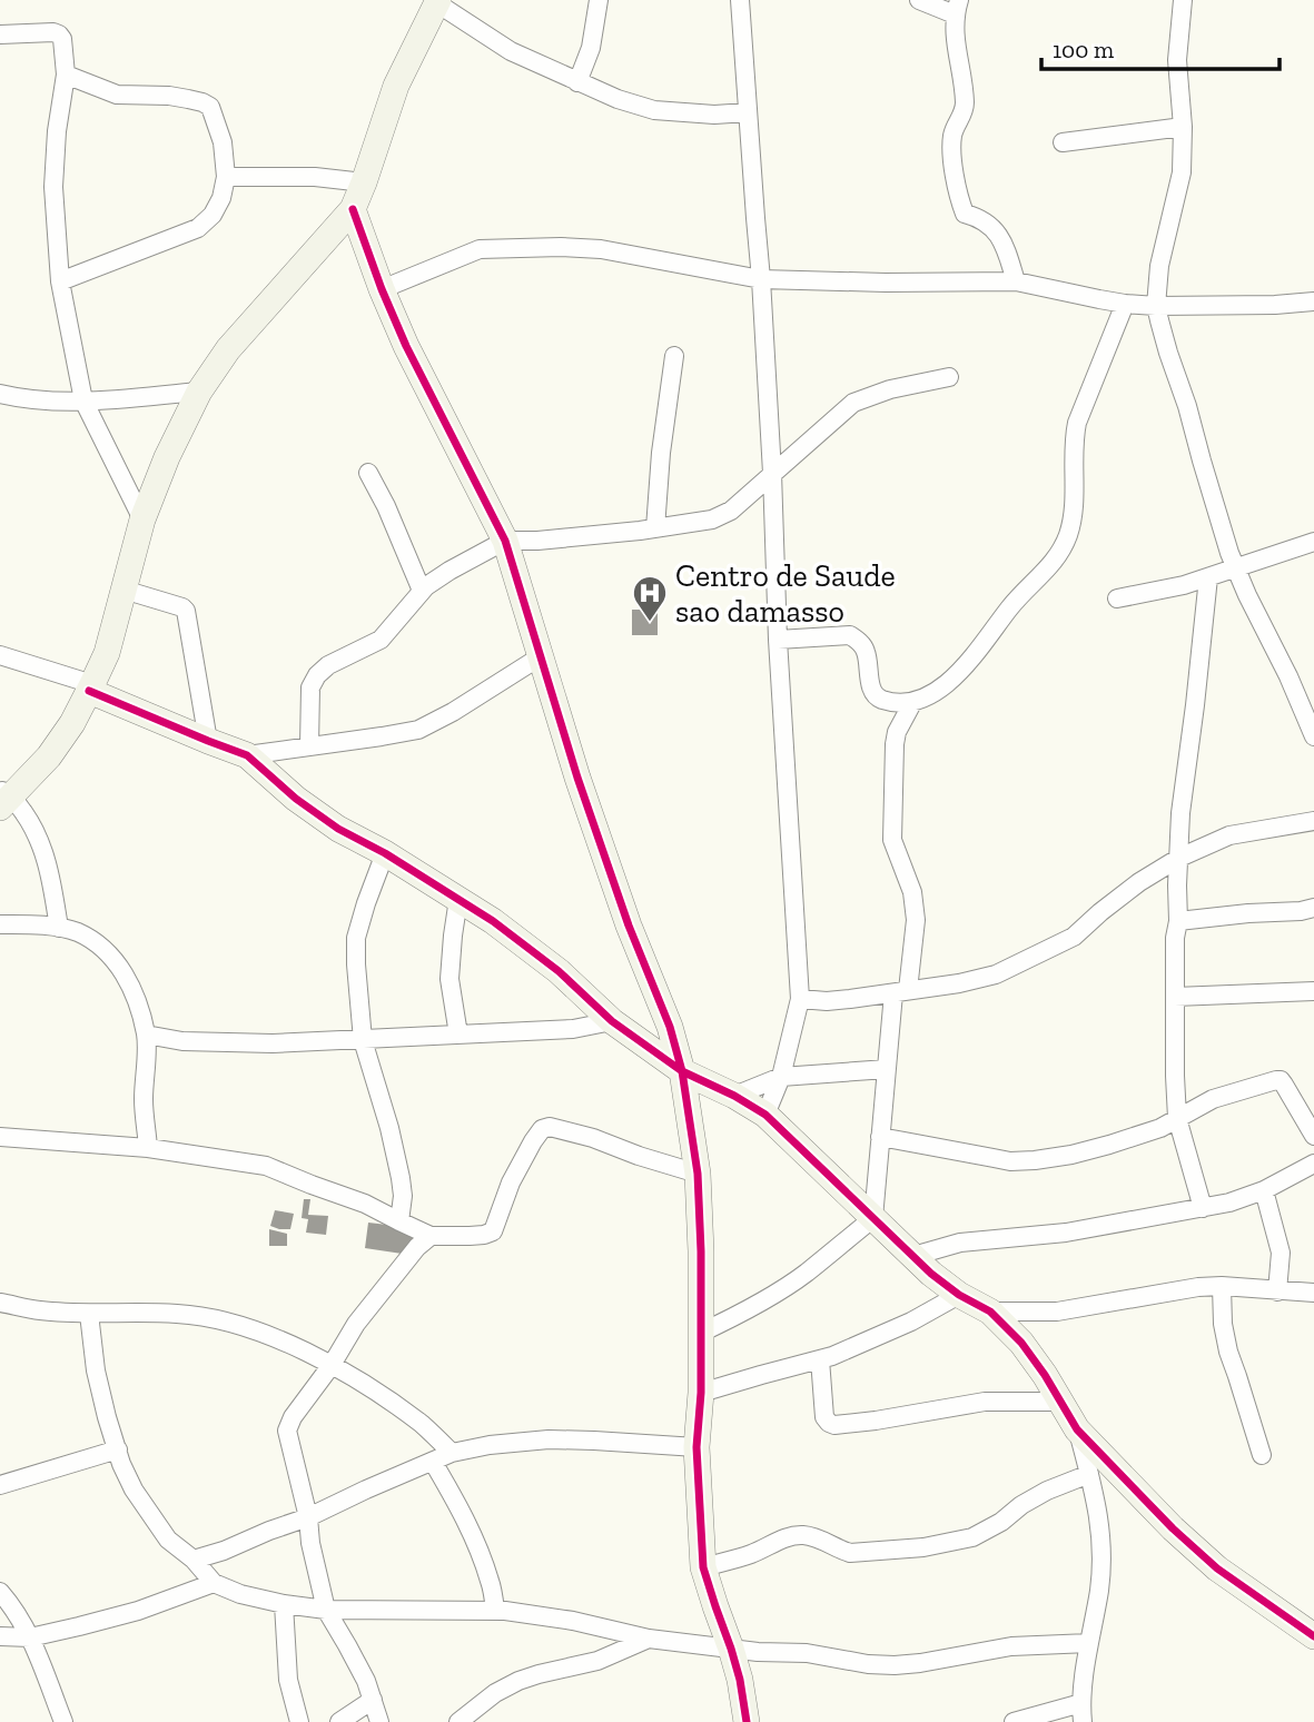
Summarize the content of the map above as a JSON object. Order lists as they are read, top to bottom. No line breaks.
{"places":{"hospital":["Centro de Saude sao damasso"]},"scale_bar":"100 m"}
